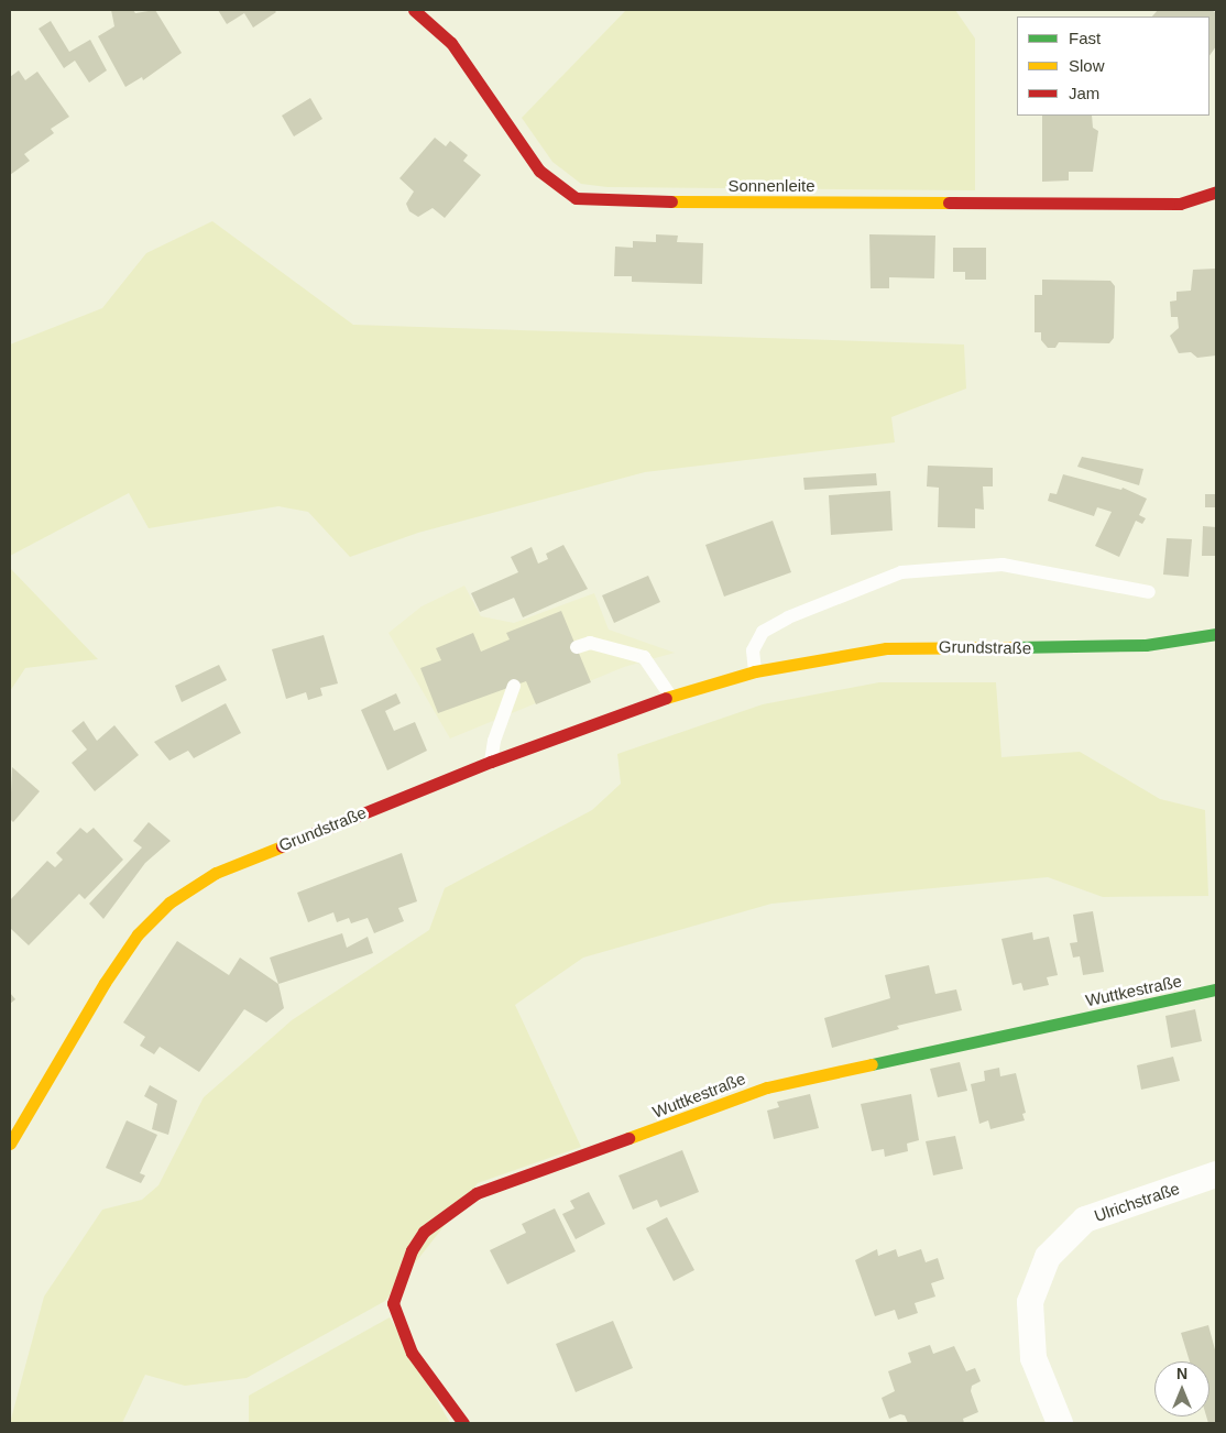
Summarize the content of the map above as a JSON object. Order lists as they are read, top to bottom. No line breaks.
{"streets":{"street":["Sonnenleite","Grundstraße","Wuttkestraße","Ulrichstraße"]},"legend":["Fast","Slow","Jam"],"north":"top"}
